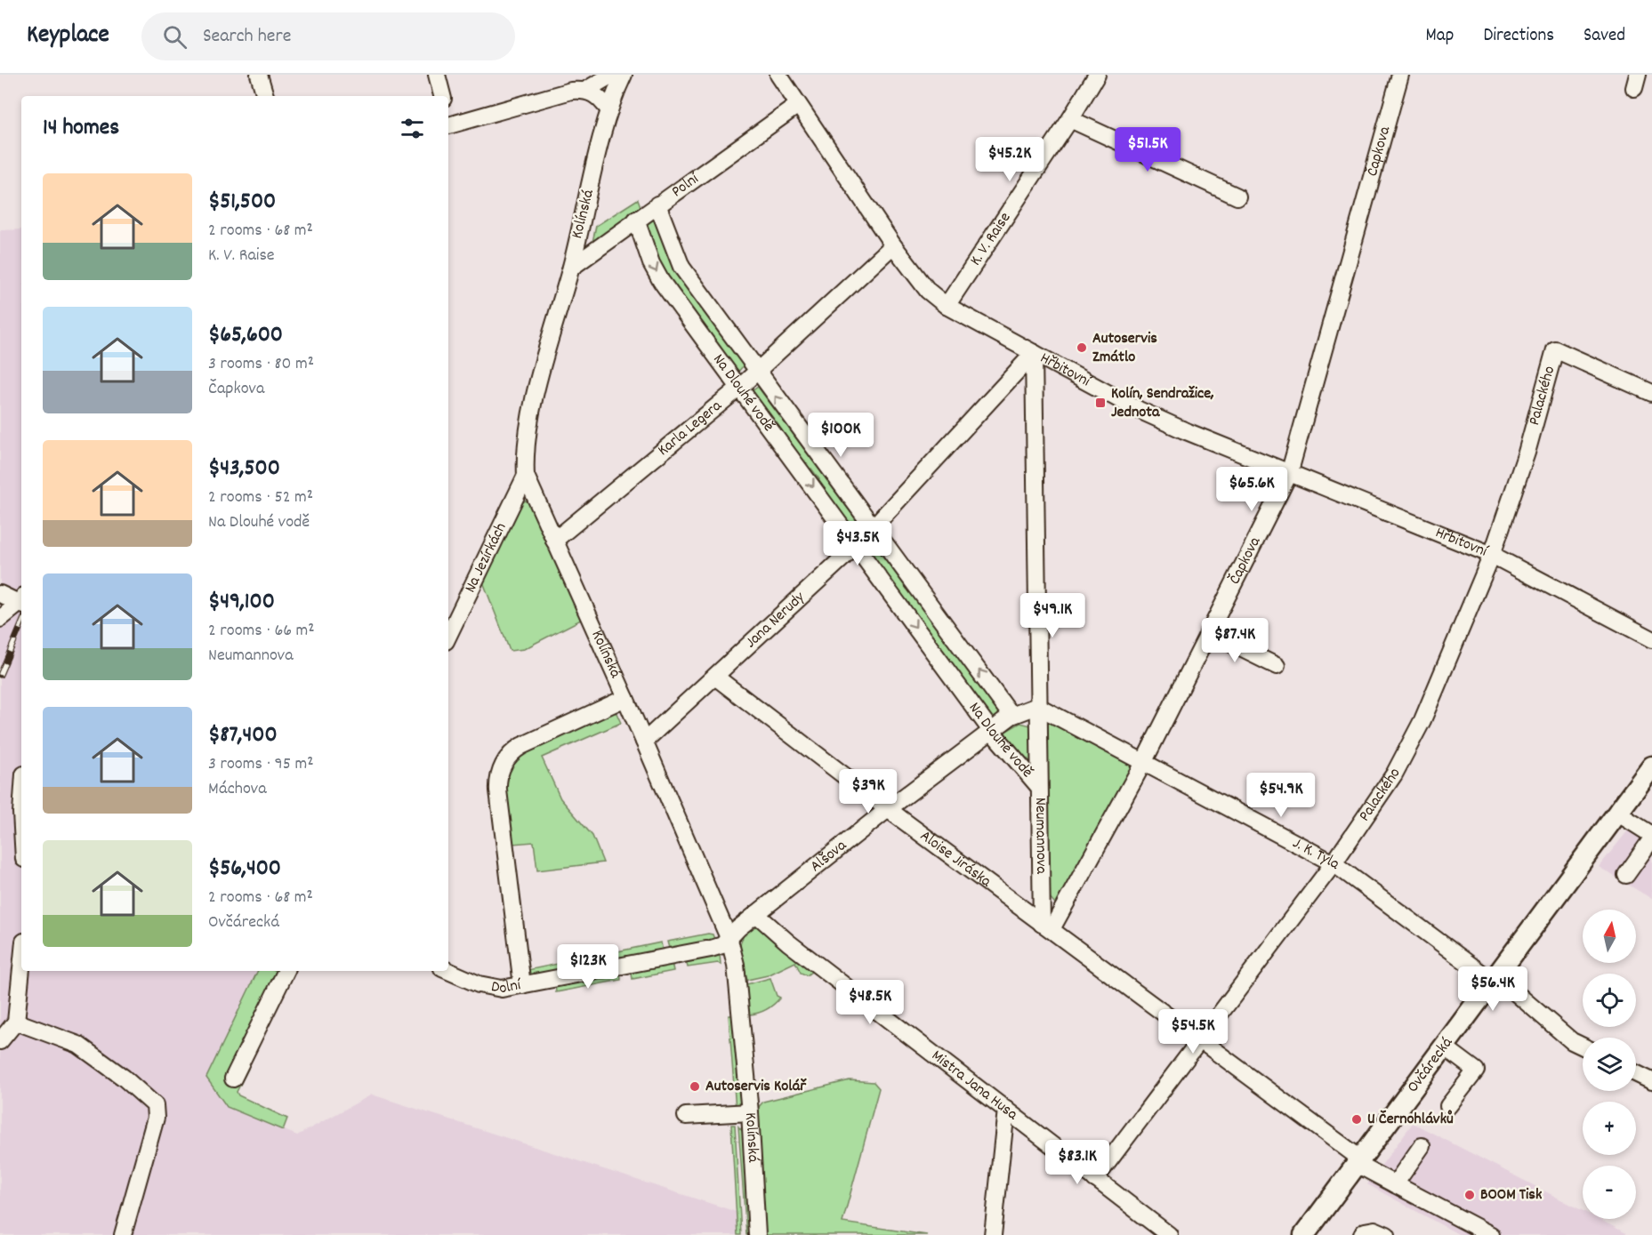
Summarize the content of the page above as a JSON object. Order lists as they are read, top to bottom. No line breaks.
{"streets":{"main road":["Ovčárecká"],"street":["Čapkova","Polní","Kolínská","K. V. Raise","Hřbitovní","Na Dlouhé vodě","Palackého","Karla Legera","Na Jezírkách","Jana Nerudy","Neumannova","J. K. Tyla","Alšova","Aloise Jiráska","Dolní","Mistra Jana Husa"]},"crossings":[["Čapkova","Hřbitovní"],["Čapkova","Neumannova"],["Čapkova","J. K. Tyla"],["Čapkova","Aloise Jiráska"],["Polní","Kolínská"],["Polní","Hřbitovní"],["Polní","Na Dlouhé vodě"],["Kolínská","Karla Legera"],["Kolínská","Na Jezírkách"],["Kolínská","Jana Nerudy"],["Kolínská","Alšova"],["Kolínská","Dolní"],["K. V. Raise","Hřbitovní"],["Hřbitovní","Palackého"],["Hřbitovní","Karla Legera"],["Hřbitovní","Jana Nerudy"],["Hřbitovní","Neumannova"],["Na Dlouhé vodě","Karla Legera"],["Na Dlouhé vodě","Jana Nerudy"],["Na Dlouhé vodě","Neumannova"],["Na Dlouhé vodě","Alšova"],["Palackého","J. K. Tyla"],["Palackého","Mistra Jana Husa"],["Jana Nerudy","Neumannova"],["Jana Nerudy","Aloise Jiráska"],["Neumannova","J. K. Tyla"],["Neumannova","Alšova"],["Neumannova","Aloise Jiráska"],["J. K. Tyla","Alšova"],["J. K. Tyla","Ovčárecká"],["Alšova","Aloise Jiráska"],["Alšova","Dolní"],["Alšova","Mistra Jana Husa"]],"places":{"other":["Autoservis Zmátlo","Autoservis Kolář","U Černohlávků","BOOM Tisk"],"transit":["Kolín, Sendražice, Jednota"]},"north":"top","page":{"header":"Keyplace","search":"Search here","nav":["Map","Directions","Saved"],"heading":"14 homes","price":["$51.5K","$45.2K","$100K","$65.6K","$43.5K","$49.1K","$87.4K","$39K","$54.9K","$123K","$56.4K","$48.5K","$54.5K","$83.1K"],"list":[{"name":"$51,500","note":"2 rooms · 68 m² · K. V. Raise"},{"name":"$65,600","note":"3 rooms · 80 m² · Čapkova"},{"name":"$43,500","note":"2 rooms · 52 m² · Na Dlouhé vodě"},{"name":"$49,100","note":"2 rooms · 66 m² · Neumannova"},{"name":"$87,400","note":"3 rooms · 95 m² · Máchova"},{"name":"$56,400","note":"2 rooms · 68 m² · Ovčárecká"}],"map_buttons":["+","−"]}}
